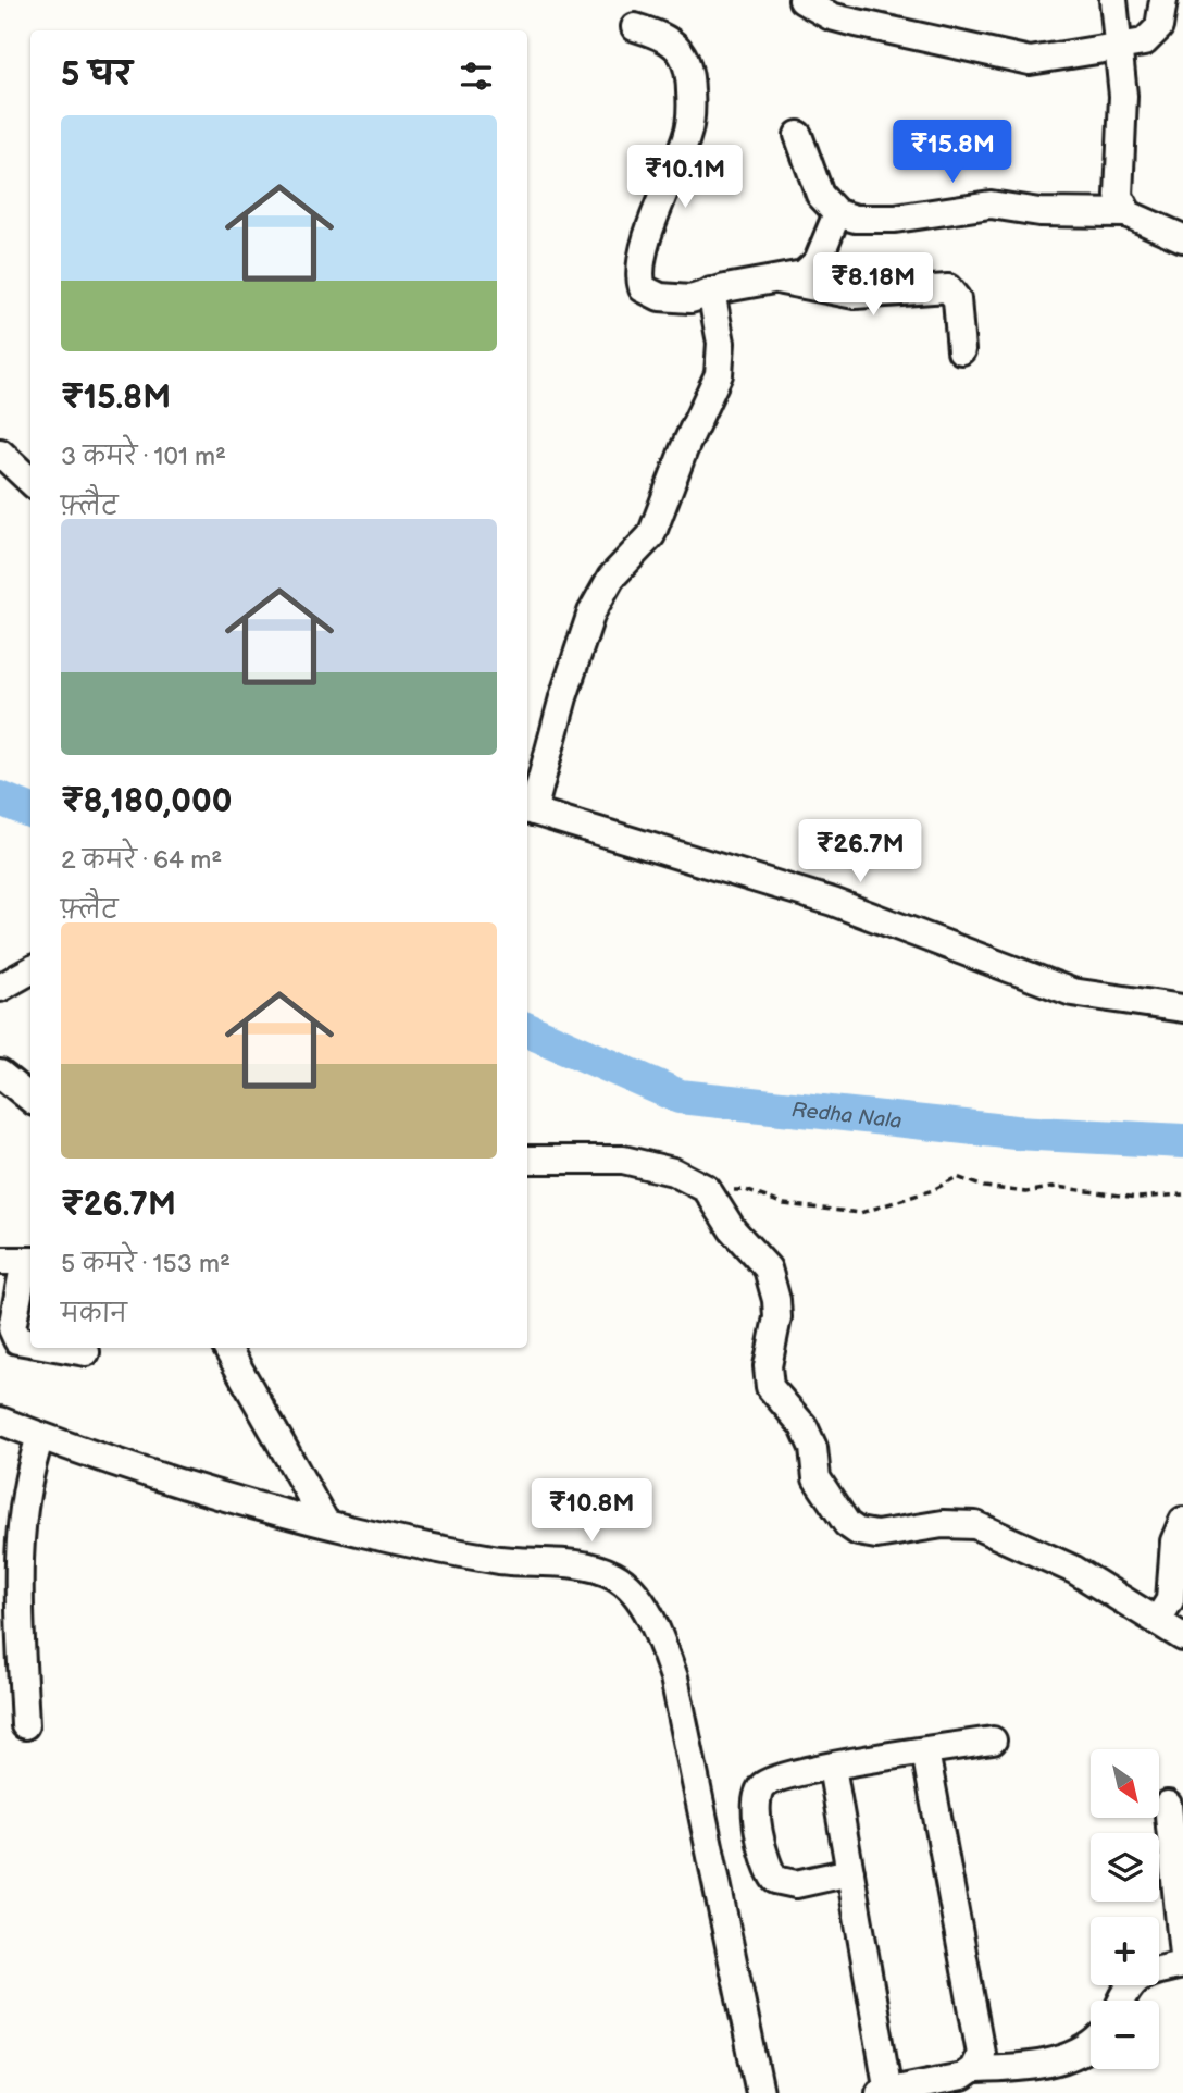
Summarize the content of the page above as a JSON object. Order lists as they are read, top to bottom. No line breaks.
{"water":["Redha Nala"],"north":"bottom right","page":{"heading":"5 घर","price":["₹15.8M","₹10.1M","₹8.18M","₹26.7M","₹10.8M"],"list":[{"name":"₹15.8M","note":"3 कमरे · 101 m² · फ़्लैट"},{"name":"₹8,180,000","note":"2 कमरे · 64 m² · फ़्लैट"},{"name":"₹26.7M","note":"5 कमरे · 153 m² · मकान"}],"map_buttons":["+","−"]}}
